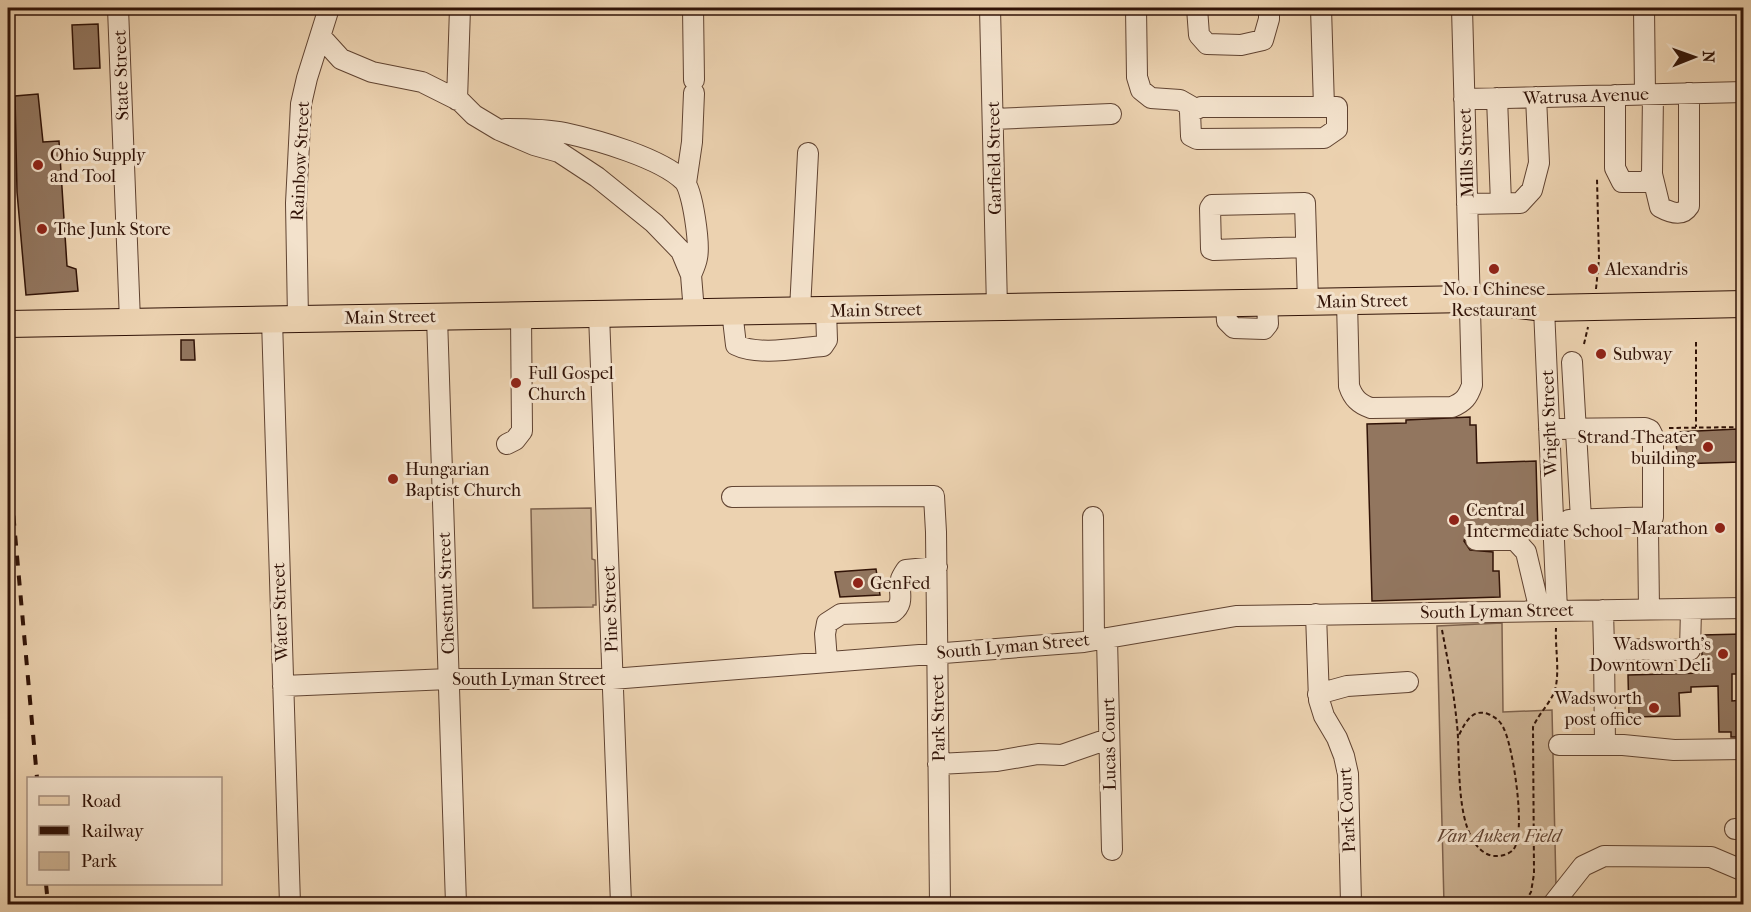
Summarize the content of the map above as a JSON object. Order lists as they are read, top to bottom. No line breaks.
{"streets":{"main road":["Main Street"],"street":["State Street","Watrusa Avenue","Mills Street","Garfield Street","Rainbow Street","Wright Street","Chestnut Street","Pine Street","South Lyman Street","Water Street","Park Street","Lucas Court","Park Court"]},"crossings":[["State Street","Main Street"],["Watrusa Avenue","Mills Street"],["Mills Street","Main Street"],["Garfield Street","Main Street"],["Rainbow Street","Main Street"],["Main Street","Wright Street"],["Main Street","Chestnut Street"],["Main Street","Pine Street"],["Main Street","Water Street"],["Wright Street","South Lyman Street"],["Chestnut Street","South Lyman Street"],["Pine Street","South Lyman Street"],["South Lyman Street","Water Street"],["South Lyman Street","Park Street"],["South Lyman Street","Lucas Court"],["South Lyman Street","Park Court"]],"parks":["Van Auken Field"],"places":["Ohio Supply and Tool","The Junk Store","No. 1 Chinese Restaurant","Alexandris","Subway","Full Gospel Church","Strand Theater building","Hungarian Baptist Church","Central Intermediate School","Marathon","GenFed","Wadsworth's Downtown Deli","Wadsworth post office"],"legend":["Road","Railway","Park"],"north":"right"}
